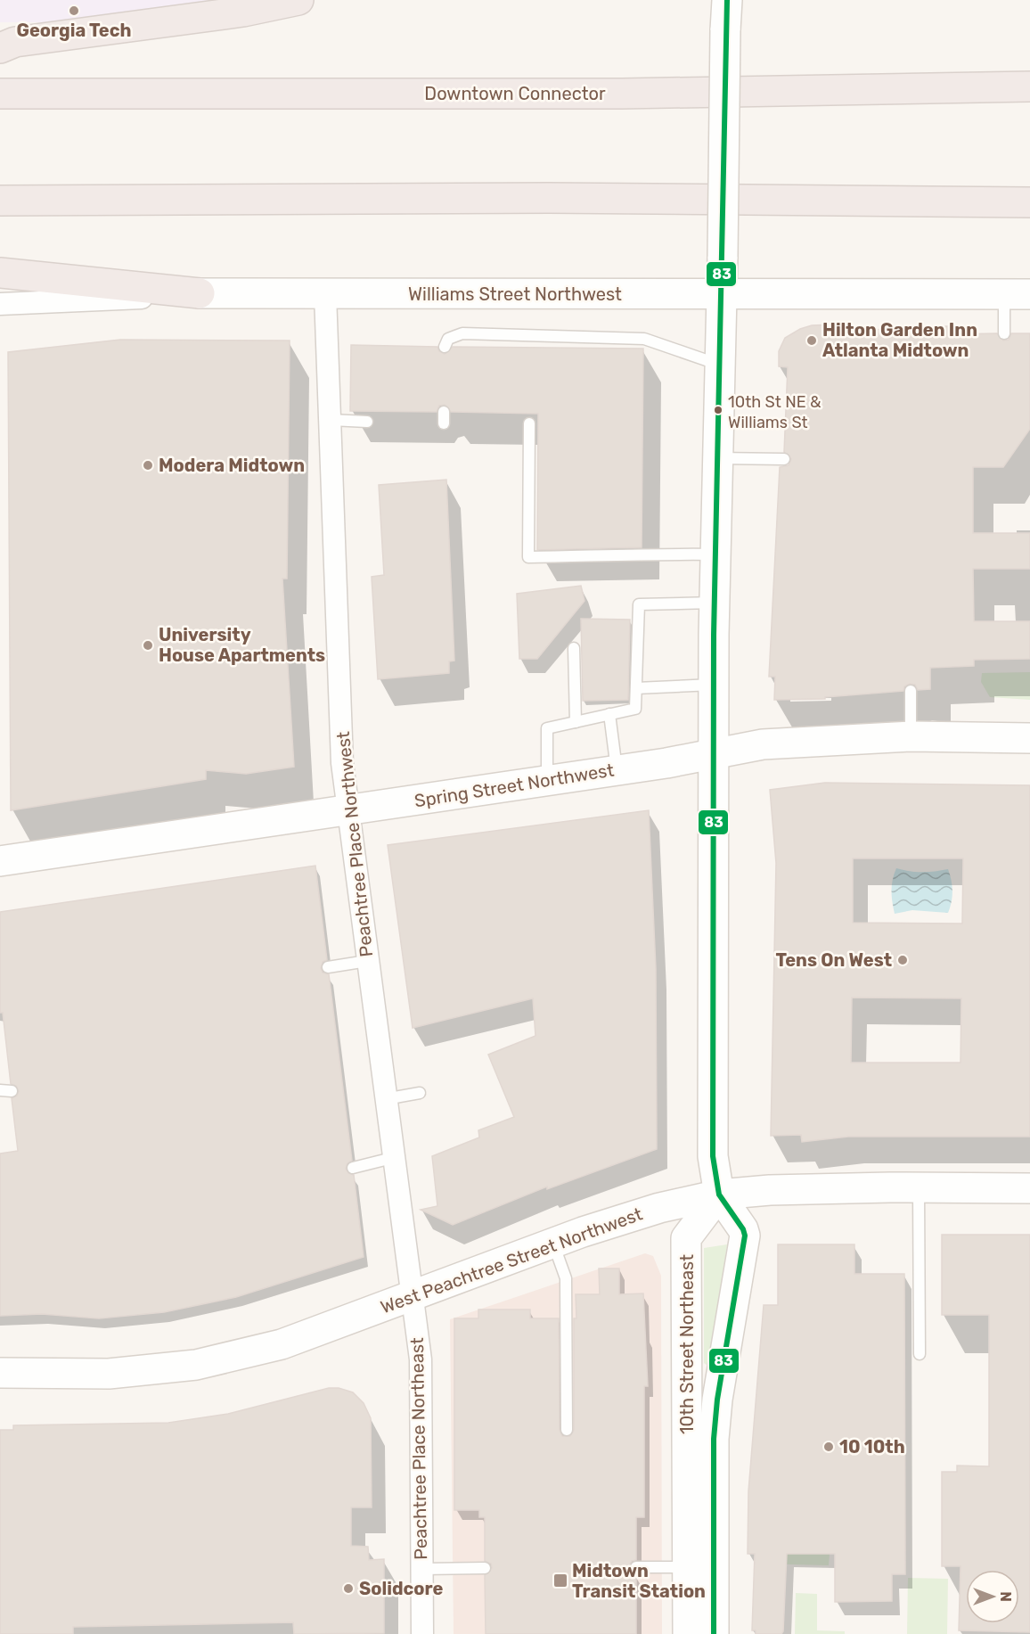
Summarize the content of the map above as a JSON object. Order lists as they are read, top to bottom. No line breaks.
{"streets":{"highway":["Downtown Connector"],"main road":["Williams Street Northwest","Spring Street Northwest","West Peachtree Street Northwest","10th Street Northeast"],"street":["Peachtree Place Northwest","Peachtree Place Northeast"]},"crossings":[["Williams Street Northwest","Peachtree Place Northwest"],["Spring Street Northwest","Peachtree Place Northwest"],["Peachtree Place Northwest","West Peachtree Street Northwest"],["Peachtree Place Northwest","Peachtree Place Northeast"],["West Peachtree Street Northwest","10th Street Northeast"],["West Peachtree Street Northwest","Peachtree Place Northeast"]],"places":{"other":["Georgia Tech","Hilton Garden Inn Atlanta Midtown","10th St NE & Williams St","Modera Midtown","University House Apartments","Tens On West","10 10th","Solidcore"],"transit":["Midtown Transit Station"]},"lines":["transit line 83"],"north":"right"}
